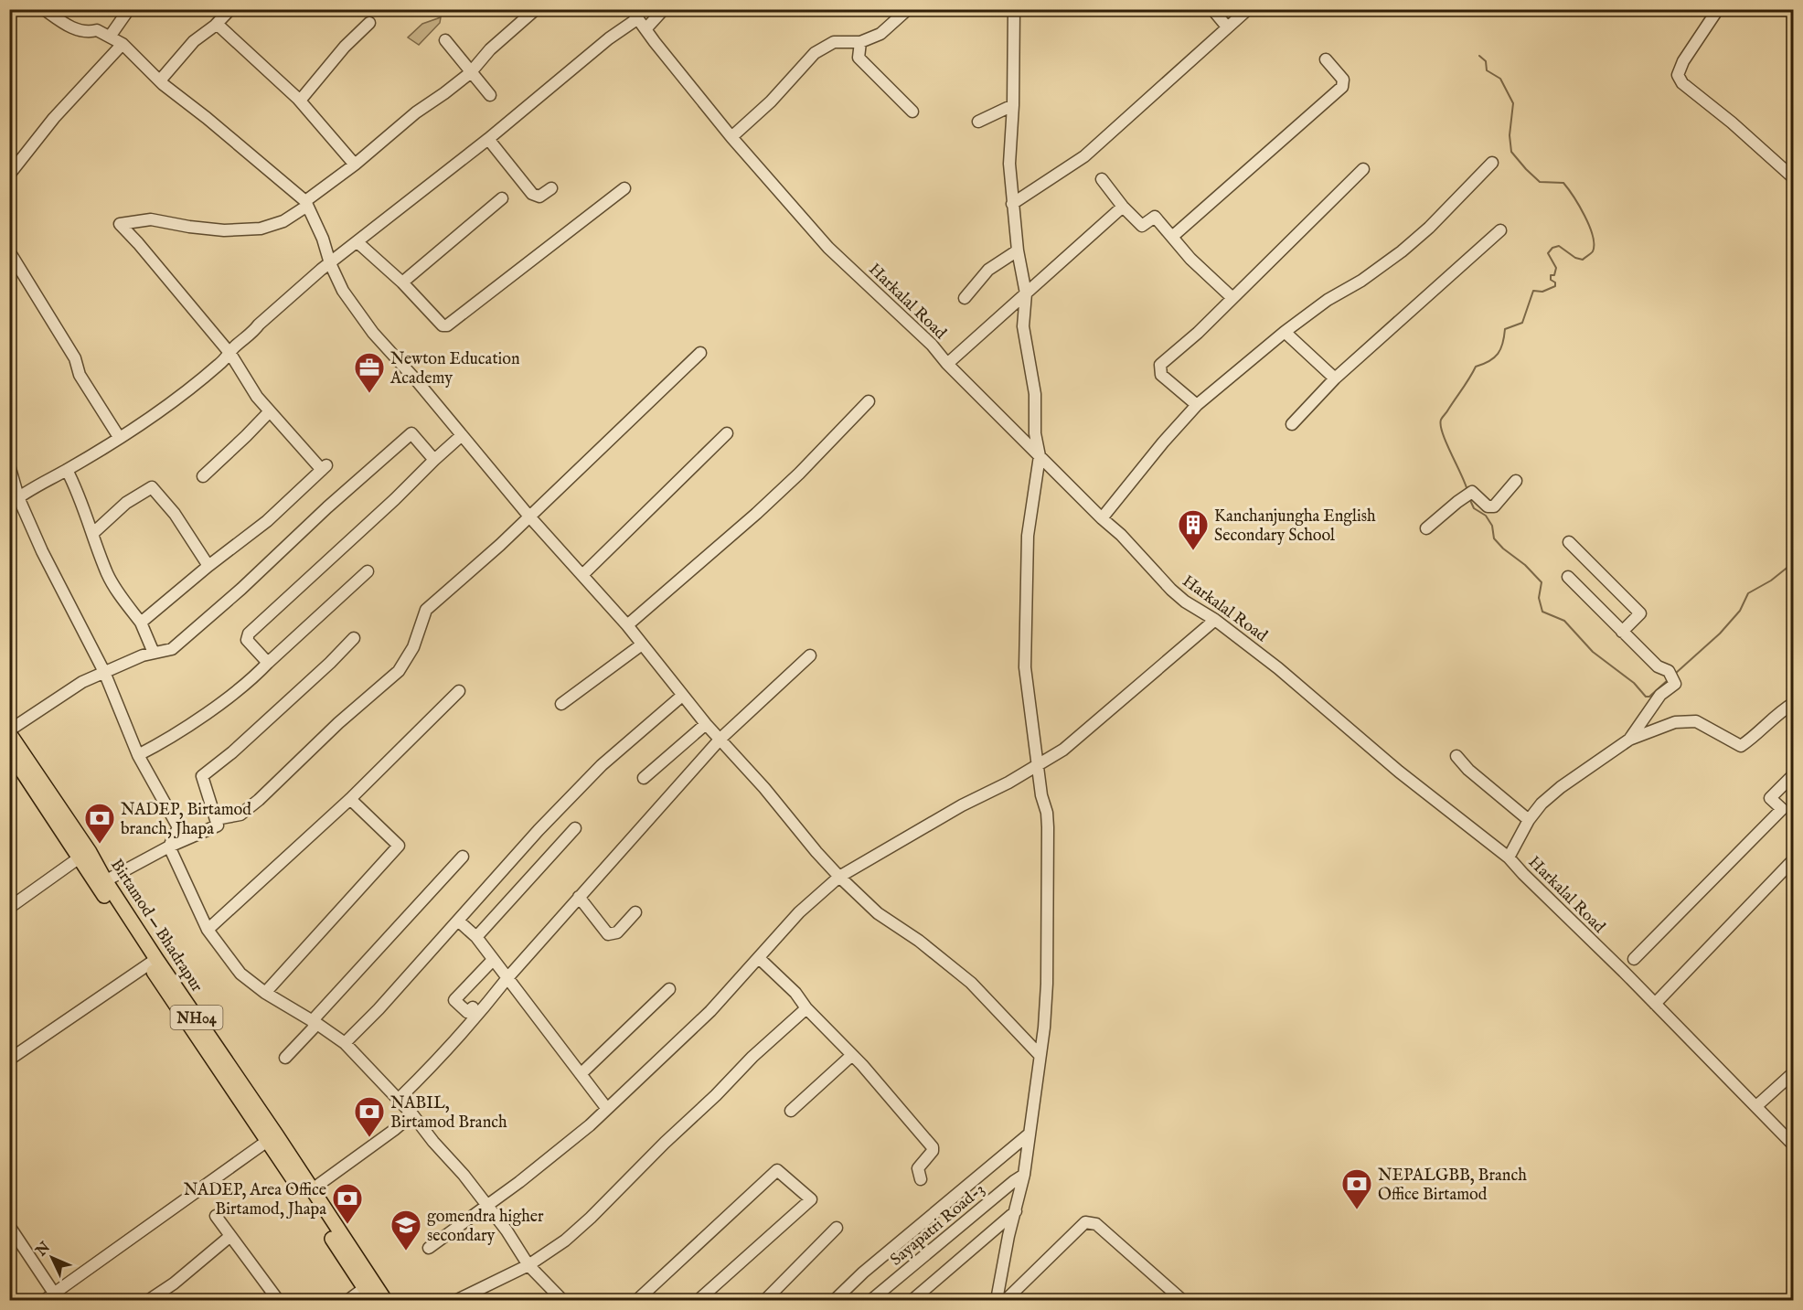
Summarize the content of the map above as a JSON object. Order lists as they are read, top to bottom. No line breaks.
{"streets":{"main road":["Birtamod — Bhadrapur","NH04"],"street":["Harkalal Road","Sayapatri Road-3"]},"places":{"office":["Newton Education Academy"],"building":["Kanchanjungha English Secondary School"],"bank":["NADEP, Birtamod branch, Jhapa","NABIL, Birtamod Branch","NEPALGBB, Branch Office Birtamod","NADEP, Area Office Birtamod, Jhapa"],"school or university":["gomendra higher secondary"]},"north":"top left"}
